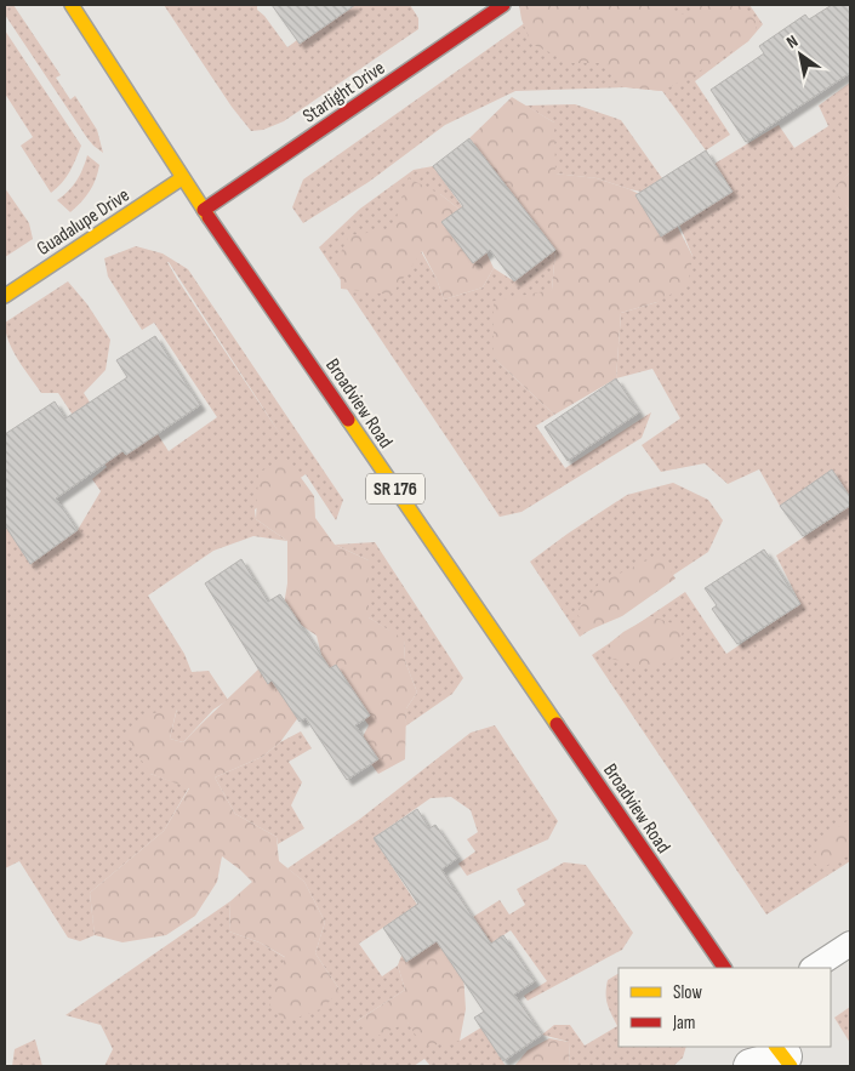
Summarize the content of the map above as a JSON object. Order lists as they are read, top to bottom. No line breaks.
{"streets":{"main road":["Starlight Drive","Guadalupe Drive","Broadview Road","SR 176"]},"crossings":[["Starlight Drive","Broadview Road"],["Guadalupe Drive","Broadview Road"]],"legend":["Slow","Jam"],"north":"top left"}
